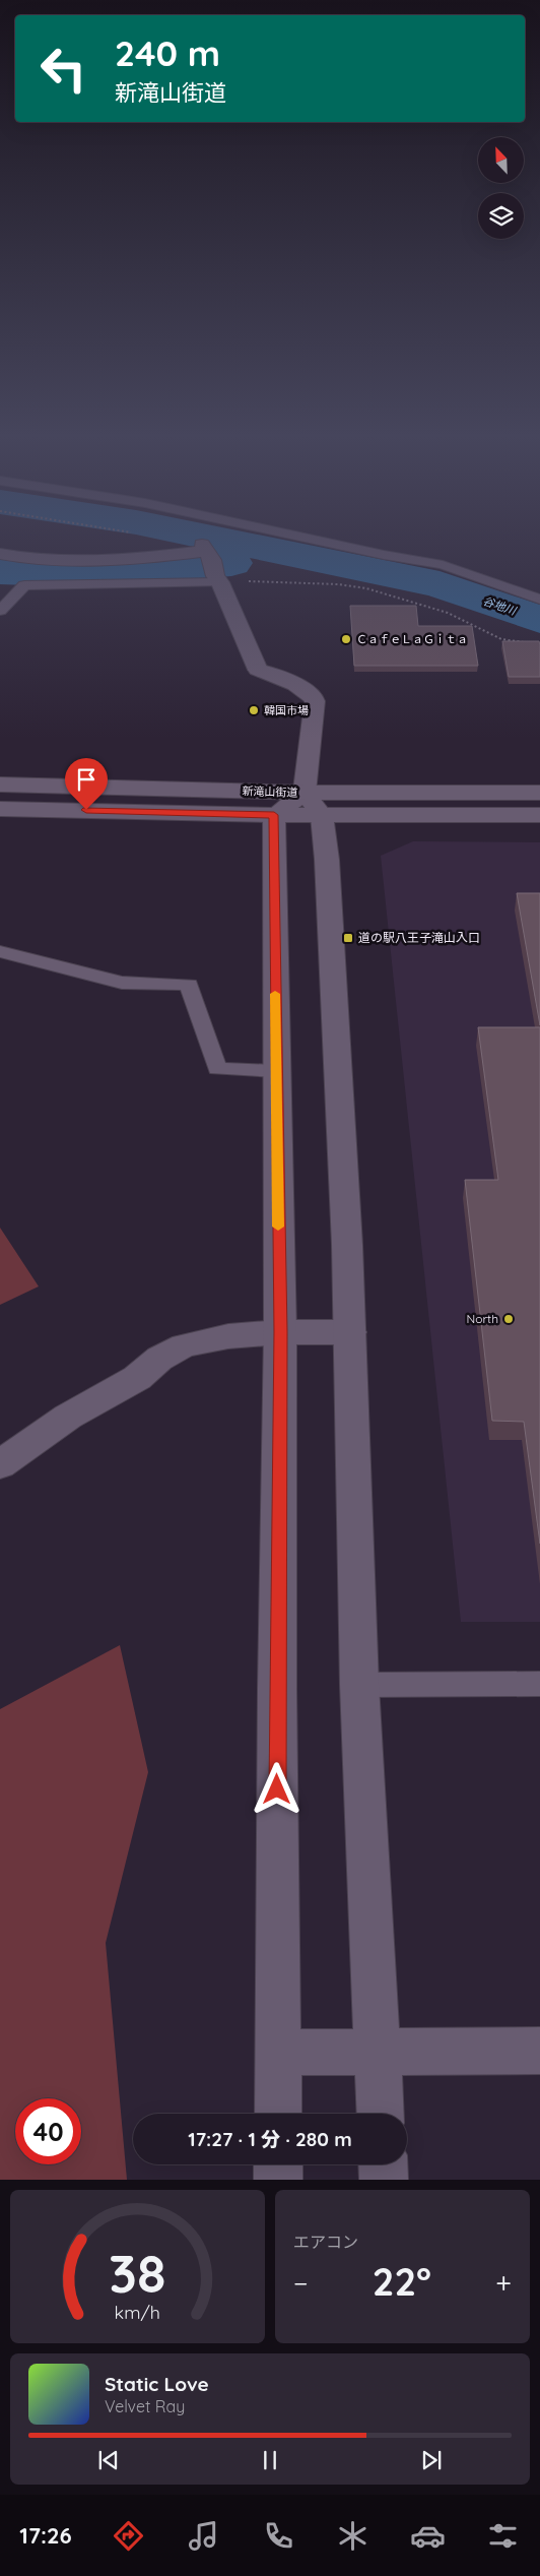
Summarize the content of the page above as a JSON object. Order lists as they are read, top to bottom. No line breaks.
{"streets":{"street":["新滝山街道"]},"water":["谷地川"],"places":{"other":["ＣａｆｅＬａＧｉｔａ","韓国市場","North"],"transit":["道の駅八王子滝山入口"]},"north":"top left","page":{"turn":["240 m","新滝山街道"],"limit":"40","trip":"17:27 · 1 分 · 280 m","tile":"エアコン","heat":["−","22°","+"],"song":["Static Love","Velvet Ray"],"tabs":"17:26","gauge":["38","km/h"]}}
